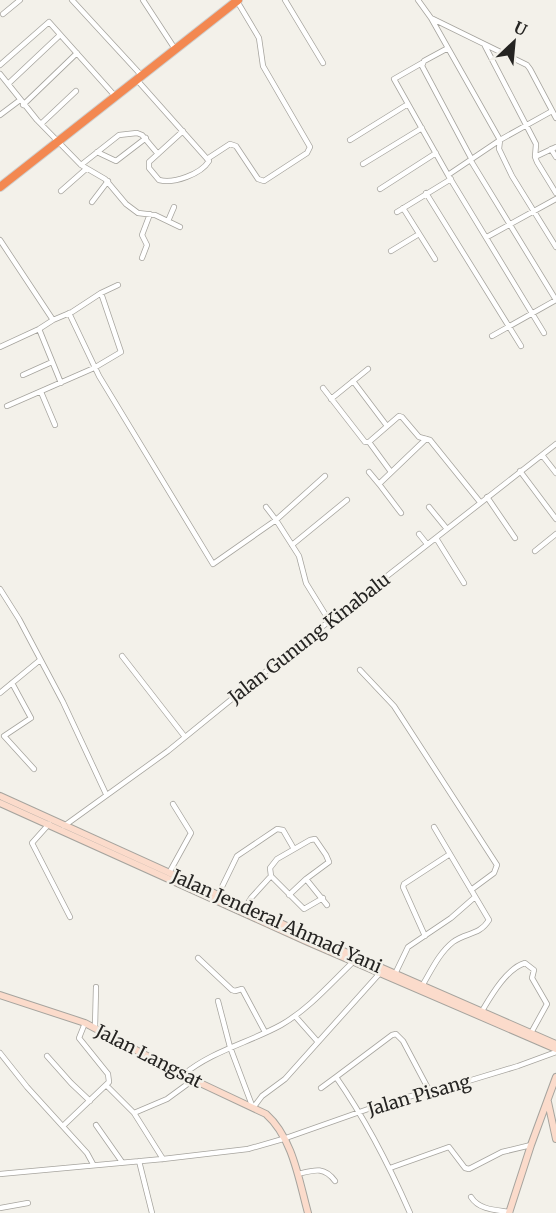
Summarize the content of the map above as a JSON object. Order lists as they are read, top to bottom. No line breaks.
{"streets":{"main road":["Jalan Jenderal Ahmad Yani","Jalan Langsat"],"street":["Jalan Gunung Kinabalu","Jalan Pisang"]},"crossings":[["Jalan Gunung Kinabalu","Jalan Jenderal Ahmad Yani"],["Jalan Langsat","Jalan Pisang"]],"north":"top right"}
